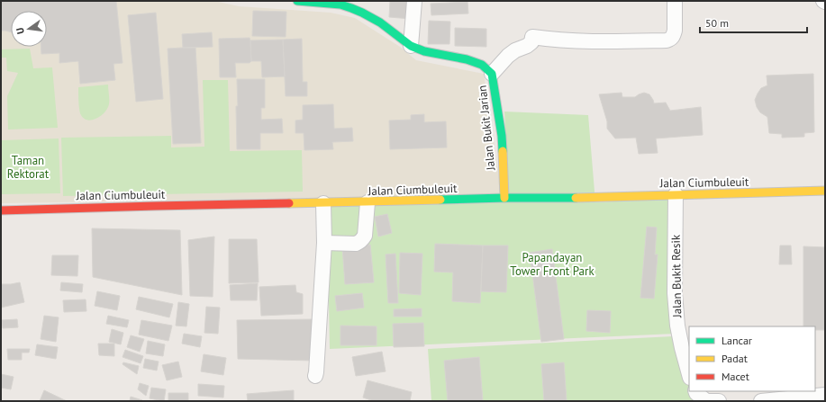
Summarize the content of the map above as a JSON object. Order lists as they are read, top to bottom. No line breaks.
{"streets":{"main road":["Jalan Bukit Jarian","Jalan Ciumbuleuit"],"street":["Jalan Bukit Resik"]},"crossings":[["Jalan Bukit Jarian","Jalan Ciumbuleuit"],["Jalan Ciumbuleuit","Jalan Bukit Resik"]],"parks":["Taman Rektorat","Papandayan Tower Front Park"],"legend":["Lancar","Padat","Macet"],"scale_bar":"50 m","north":"left"}
